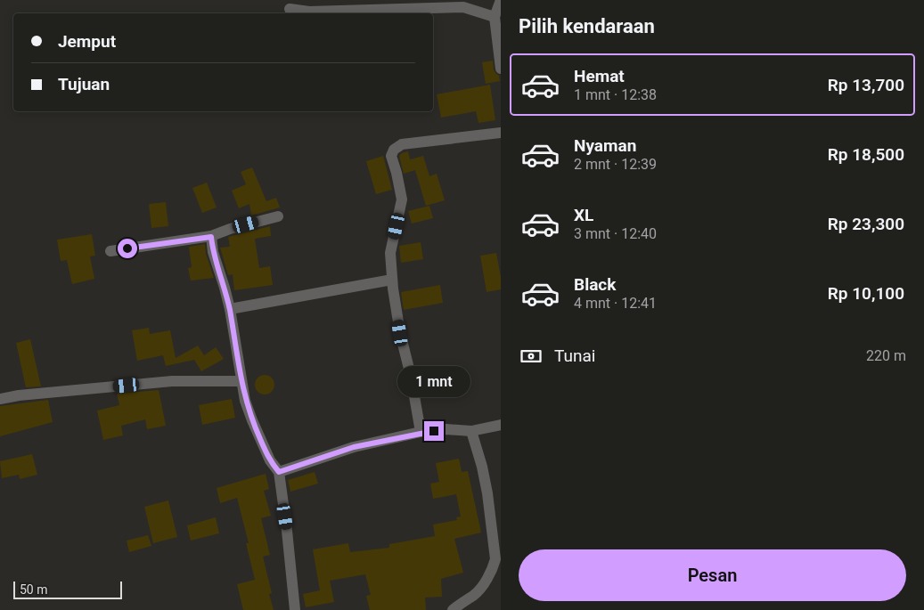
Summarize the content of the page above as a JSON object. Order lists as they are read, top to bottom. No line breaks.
{"scale_bar":"50 m","page":{"heading":"Pilih kendaraan","banner":["Jemput","Tujuan"],"list":[{"name":"Hemat","note":"1 mnt · 12:38","value":"Rp 13,700"},{"name":"Nyaman","note":"2 mnt · 12:39","value":"Rp 18,500"},{"name":"XL","note":"3 mnt · 12:40","value":"Rp 23,300"},{"name":"Black","note":"4 mnt · 12:41","value":"Rp 10,100"}],"pay":["Tunai","220 m"],"bubble":"1 mnt","buttons":"Pesan","scale":"50 m"}}
